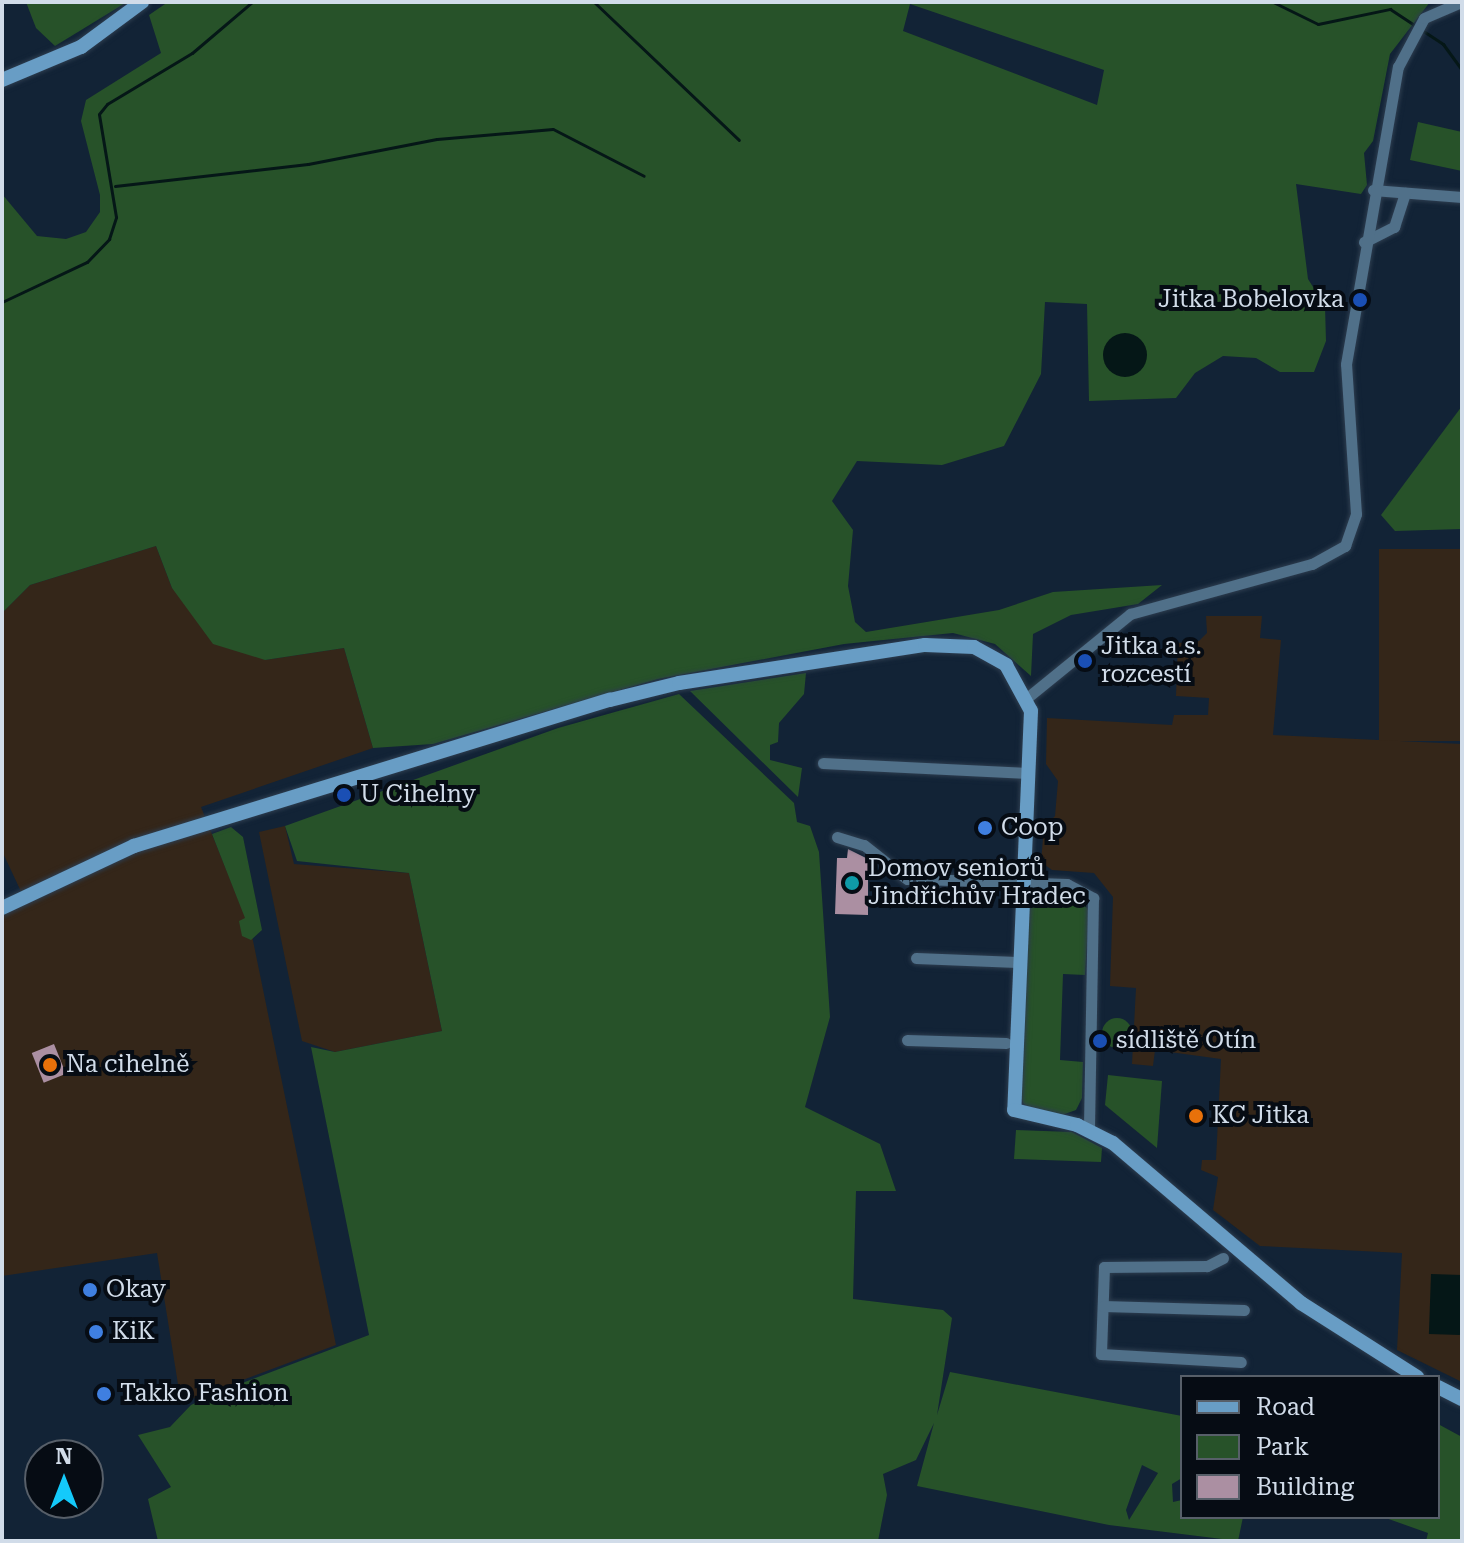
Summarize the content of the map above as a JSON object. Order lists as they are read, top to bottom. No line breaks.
{"places":["Jitka Bobelovka","Jitka a.s. rozcestí","U Cihelny","Coop","Domov seniorů Jindřichův Hradec","sídliště Otín","Na cihelně","KC Jitka","Okay","KiK","Takko Fashion"],"legend":["Road","Park","Building"],"north":"top"}
